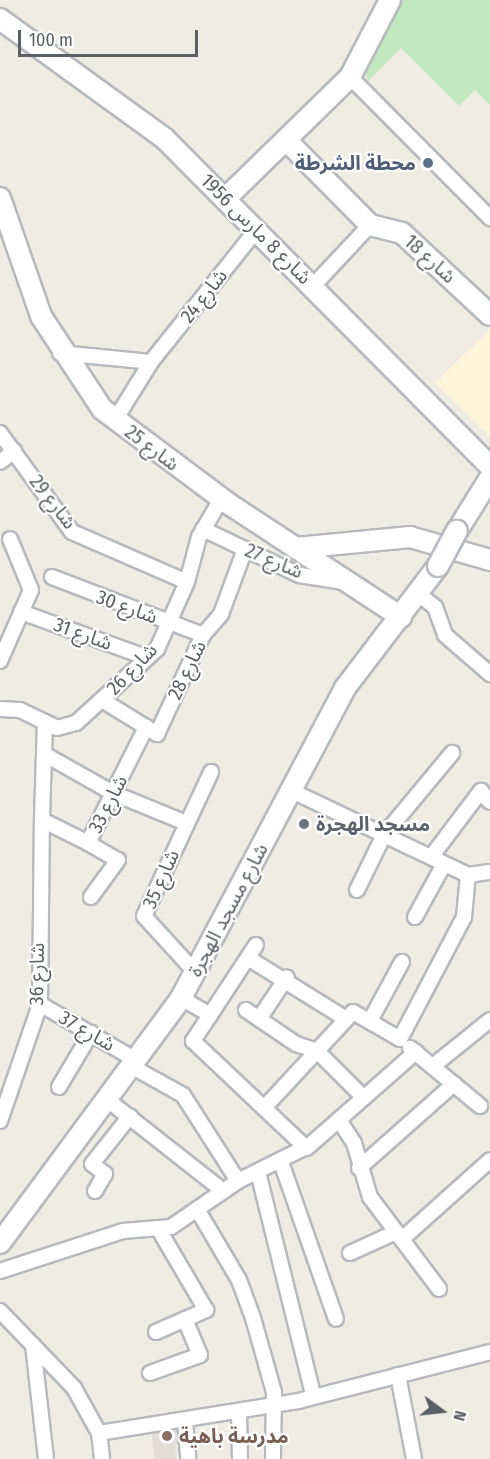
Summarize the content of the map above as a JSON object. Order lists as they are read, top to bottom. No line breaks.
{"streets":{"street":["شارع 8 مارس 1956","شارع 18","شارع 24","شارع 25","شارع 29","شارع 27","شارع 30","شارع 31","شارع 26","شارع 28","شارع 33","شارع 35","شارع مسجد الهجرة","شارع 36","شارع 37"]},"crossings":[["شارع 8 مارس 1956","شارع 24"],["شارع 24","شارع 25"],["شارع 25","شارع 27"],["شارع 25","شارع 26"],["شارع 25","شارع مسجد الهجرة"],["شارع 29","شارع 26"],["شارع 27","شارع 26"],["شارع 27","شارع 28"],["شارع 30","شارع 26"],["شارع 30","شارع 28"],["شارع 31","شارع 26"],["شارع 28","شارع 33"],["شارع 33","شارع 36"],["شارع 35","شارع مسجد الهجرة"],["شارع مسجد الهجرة","شارع 37"],["شارع 36","شارع 37"]],"places":["محطة الشرطة","مسجد الهجرة","مدرسة باهية"],"scale_bar":"100 m","north":"right"}
